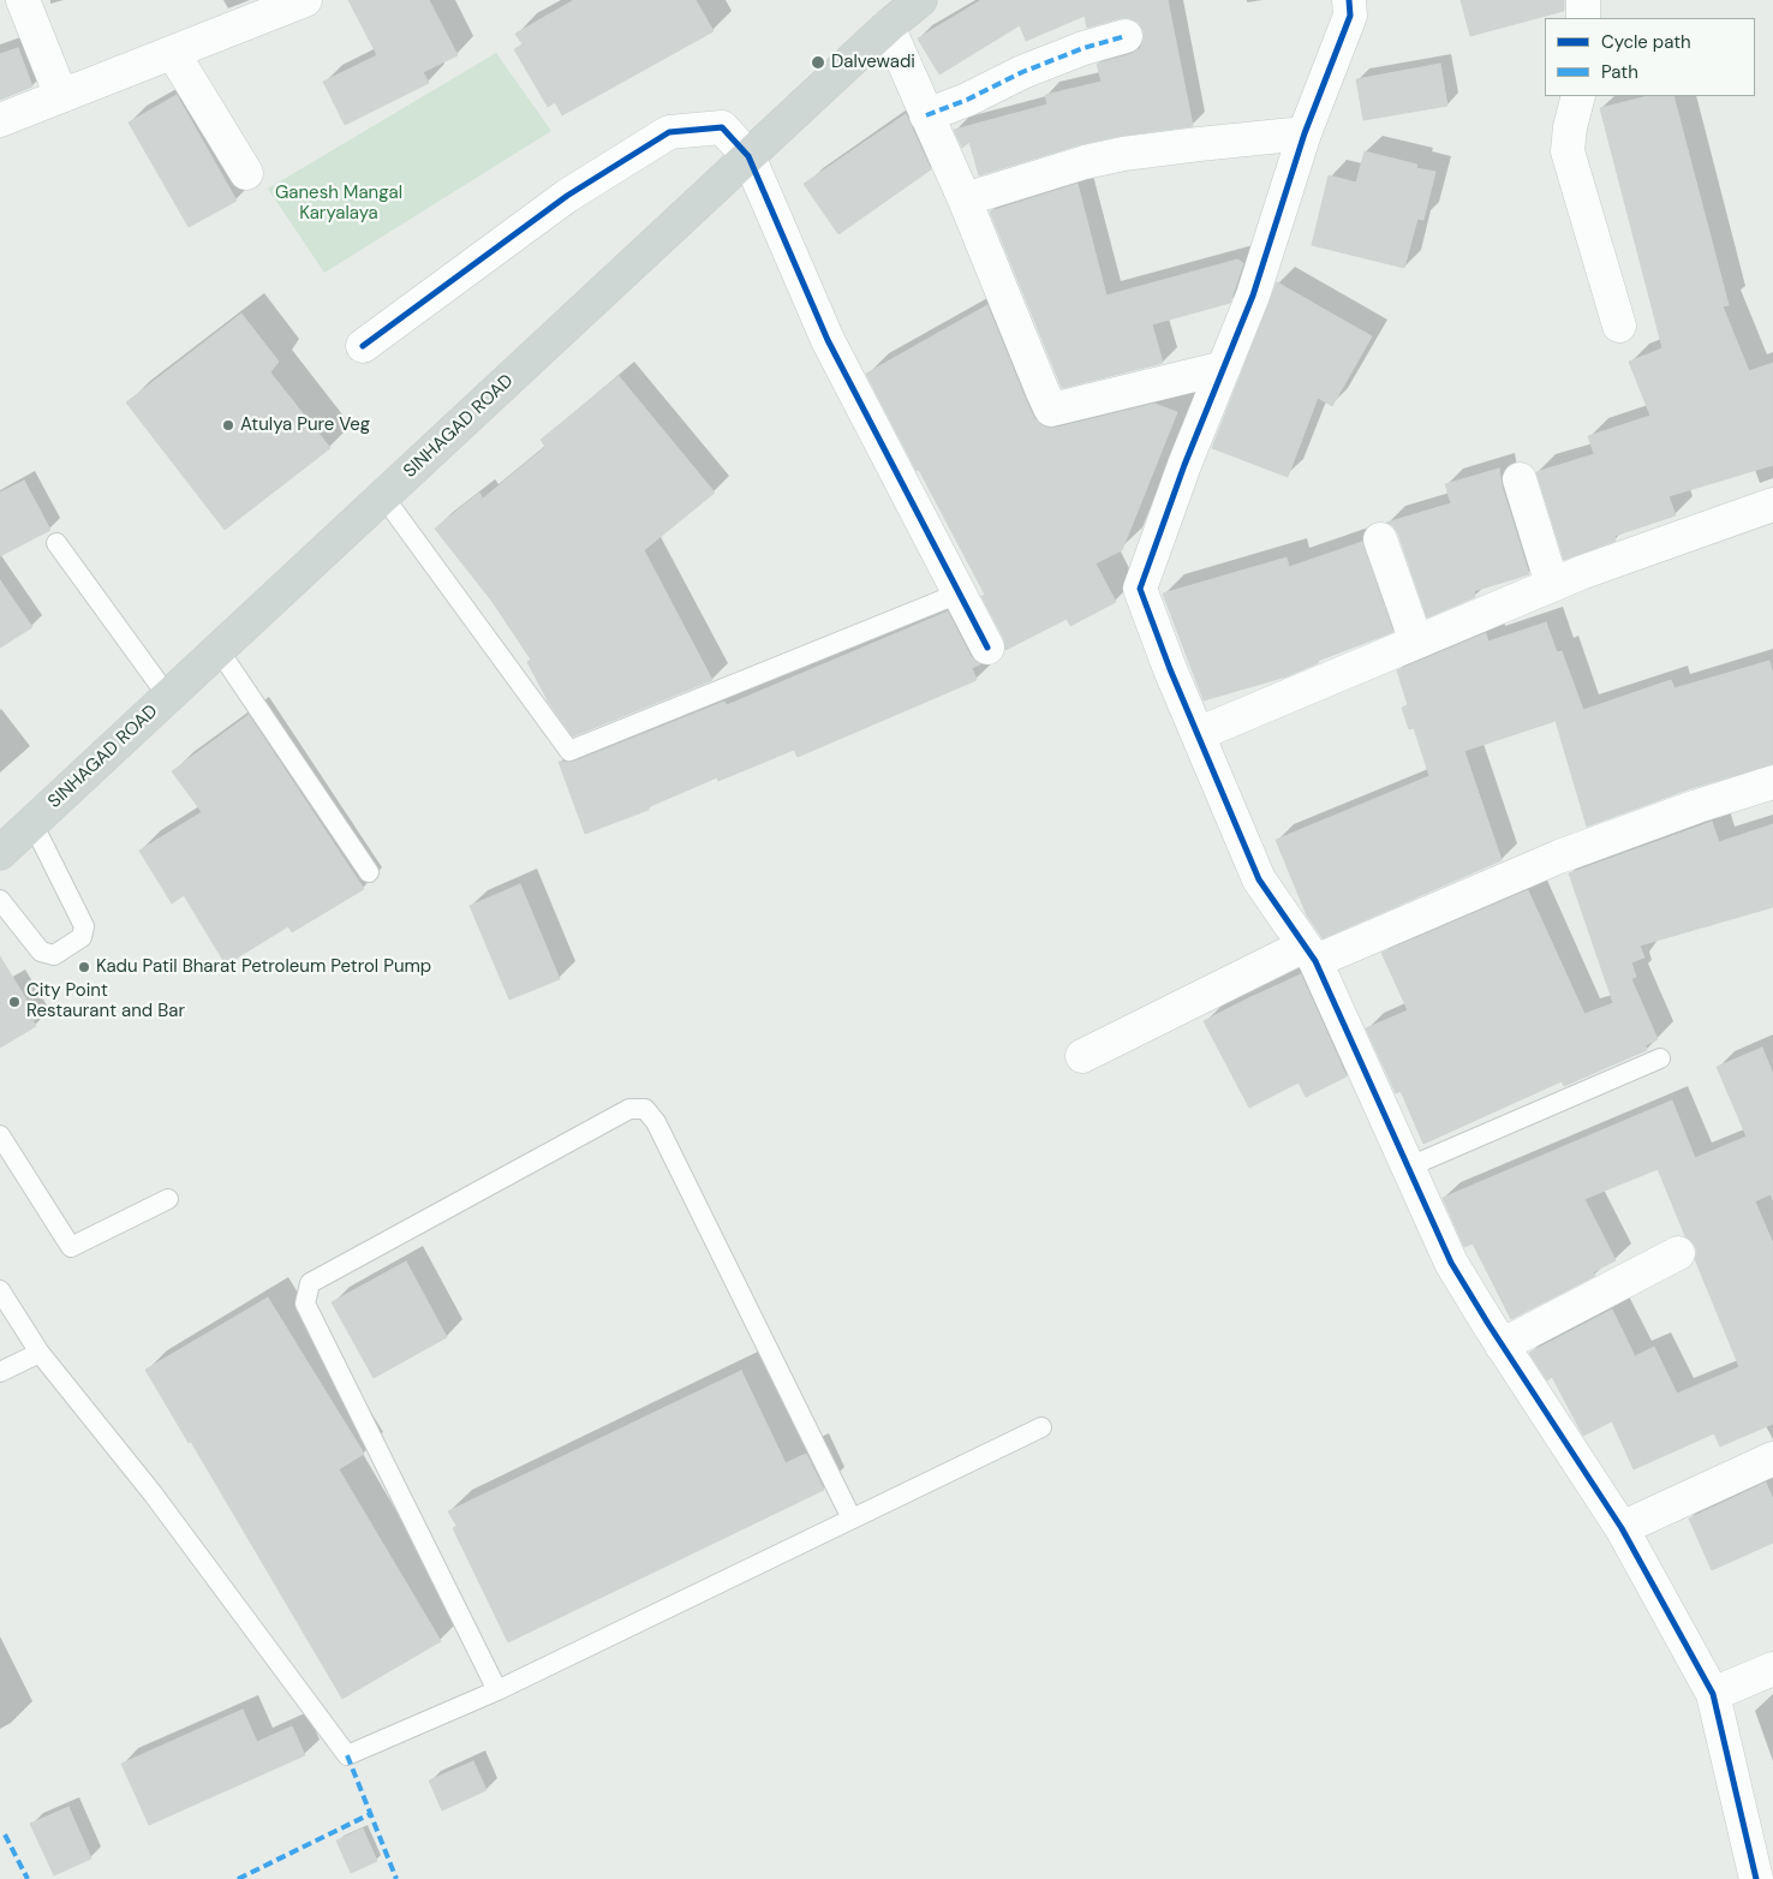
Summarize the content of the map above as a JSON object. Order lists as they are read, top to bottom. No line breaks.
{"streets":{"main road":["SINHAGAD ROAD"]},"parks":["Ganesh Mangal Karyalaya"],"places":["Dalvewadi","Atulya Pure Veg","Kadu Patil Bharat Petroleum Petrol Pump","City Point Restaurant and Bar"],"legend":["Cycle path","Path"]}
